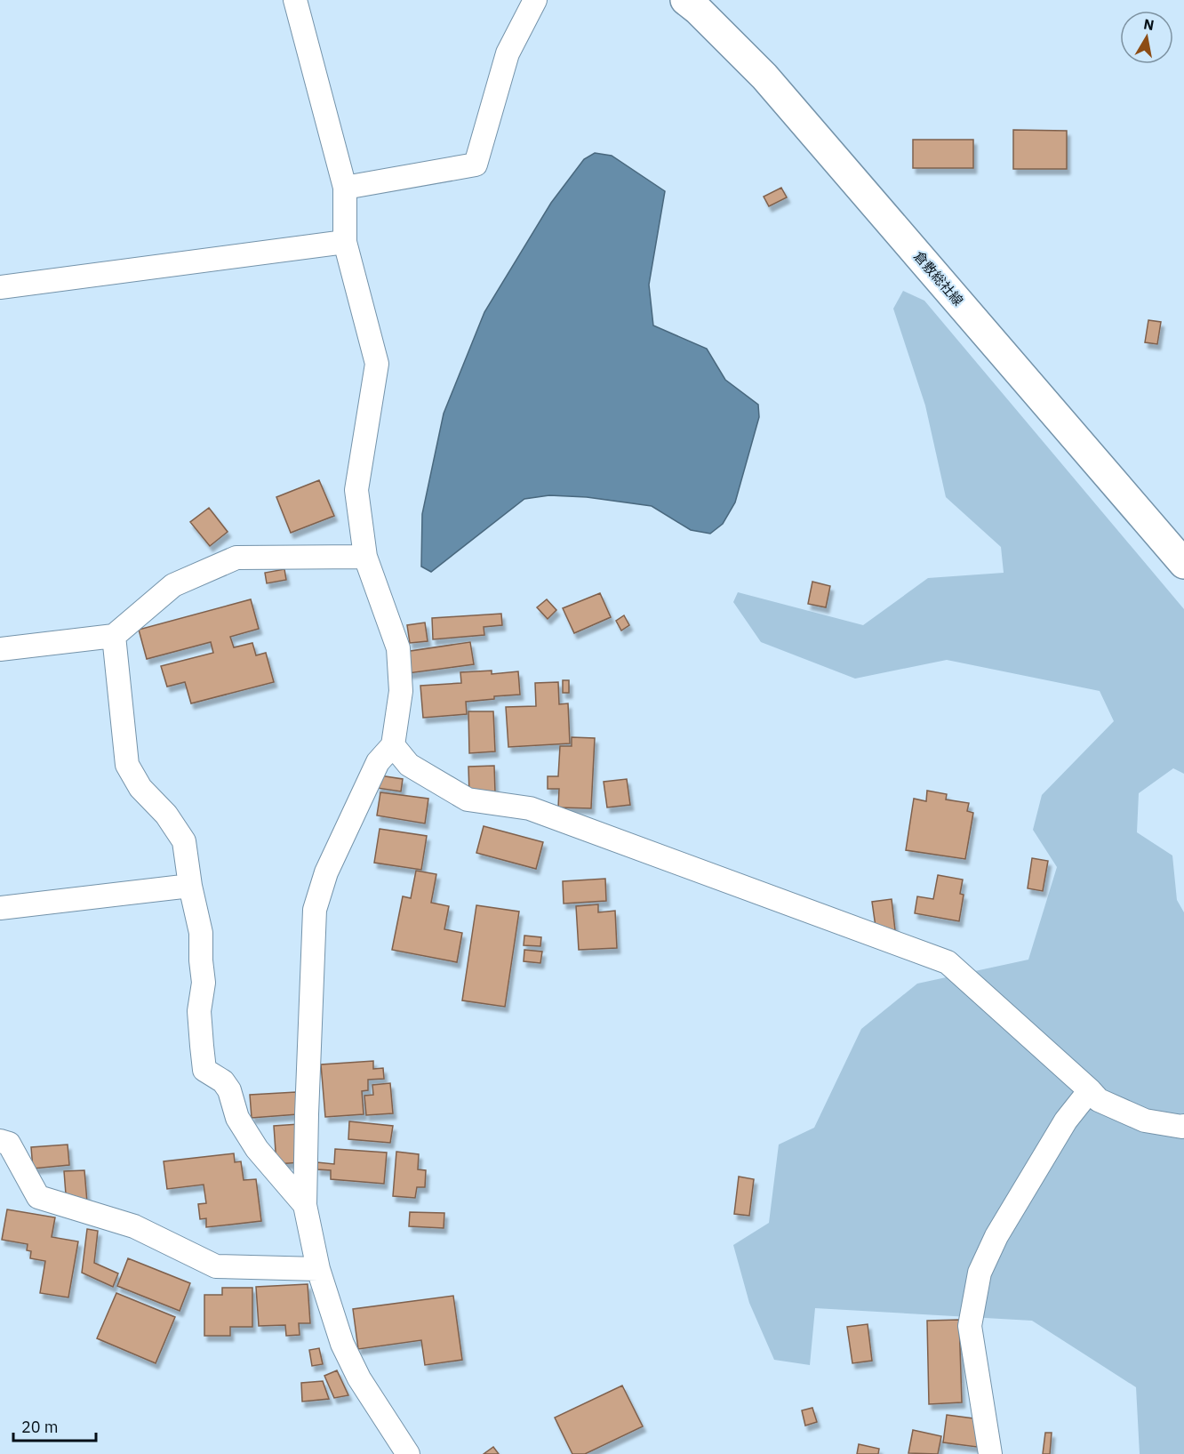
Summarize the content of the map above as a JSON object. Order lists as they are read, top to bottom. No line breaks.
{"streets":{"main road":["倉敷総社線"]},"scale_bar":"20 m","north":"top"}
